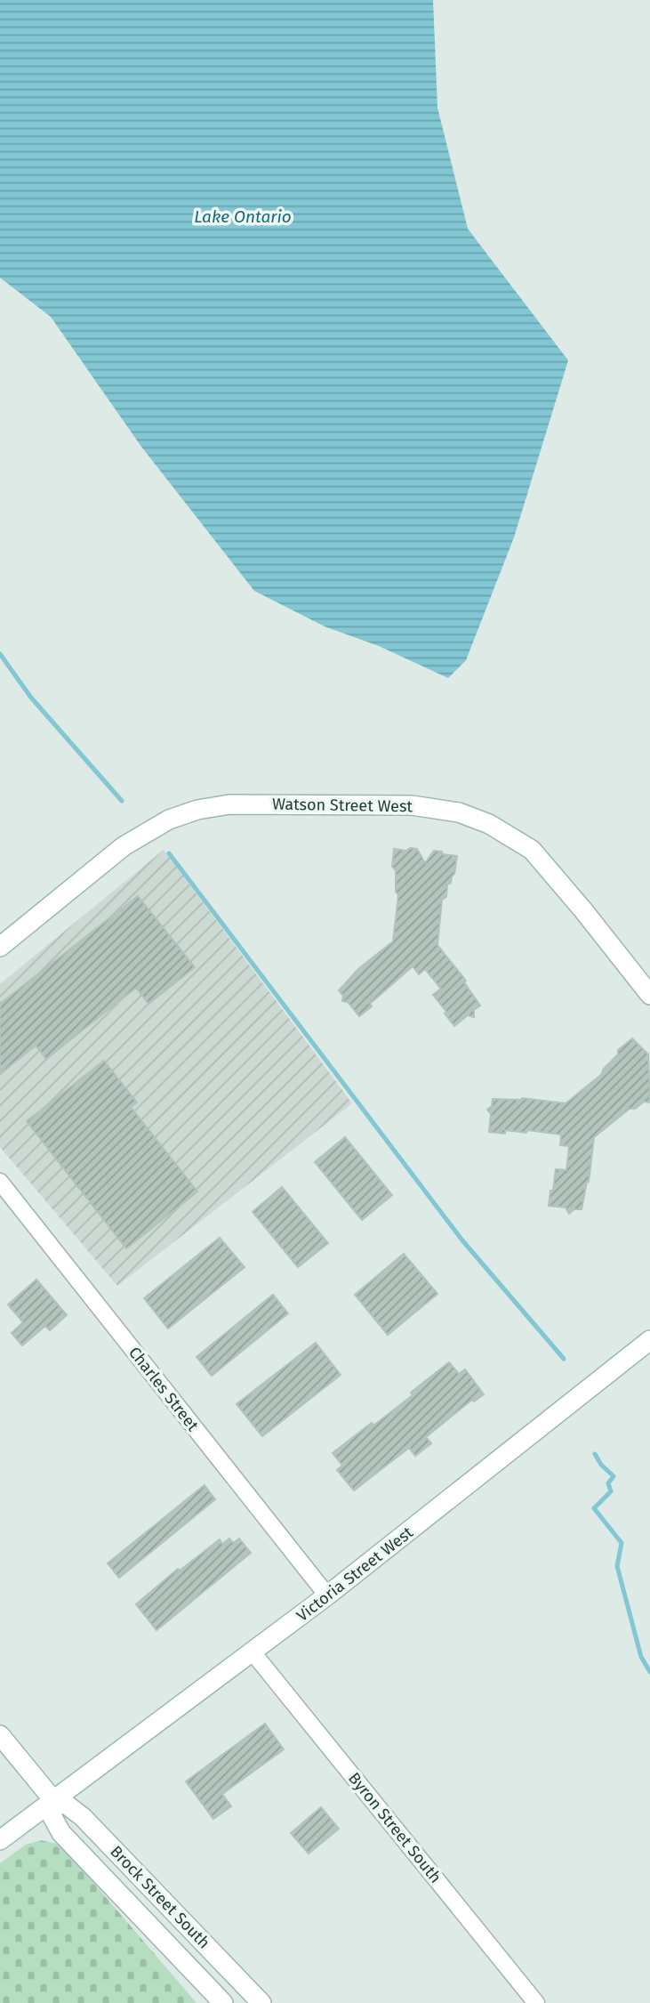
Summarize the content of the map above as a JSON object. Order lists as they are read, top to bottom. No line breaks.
{"streets":{"main road":["Watson Street West","Victoria Street West","Brock Street South"],"street":["Charles Street","Byron Street South"]},"crossings":[["Charles Street","Victoria Street West"],["Victoria Street West","Byron Street South"],["Victoria Street West","Brock Street South"]],"water":["Lake Ontario"]}
